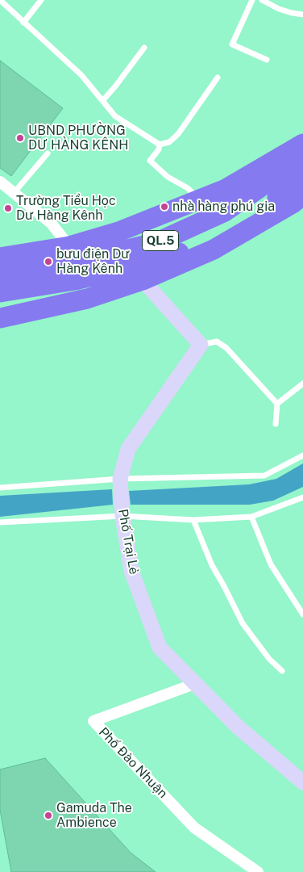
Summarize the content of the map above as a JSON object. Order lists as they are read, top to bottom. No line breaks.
{"streets":{"highway":["QL.5"],"street":["Phố Trại Lẻ","Phố Đào Nhuận"]},"crossings":[["Phố Trại Lẻ","Phố Đào Nhuận"]],"places":["UBND PHƯỜNG DƯ HÀNG KÊNH","nhà hàng phú gia","Trường Tiểu Học Dư Hàng Kênh","bưu điện Dư Hàng Kênh","Gamuda The Ambience"]}
